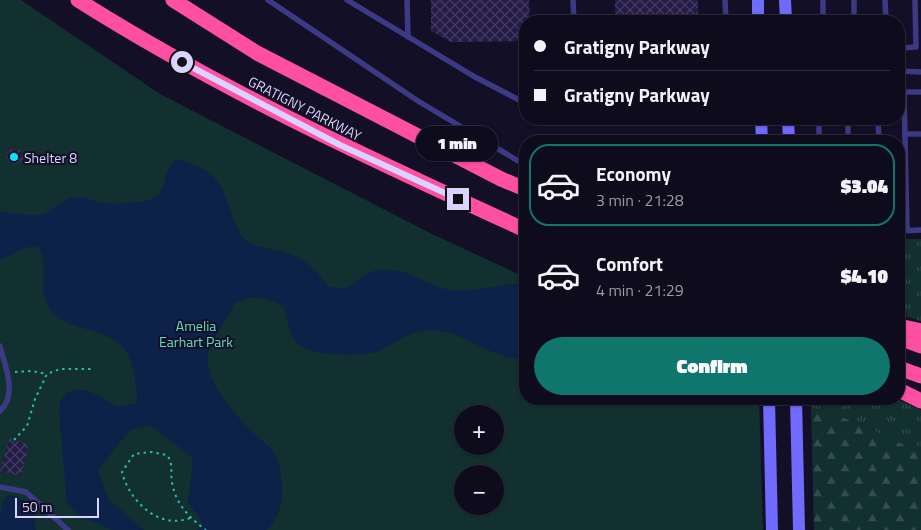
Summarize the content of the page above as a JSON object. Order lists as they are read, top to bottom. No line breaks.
{"streets":{"highway":["GRATIGNY PARKWAY"]},"parks":["Amelia Earhart Park"],"places":["Shelter 8"],"scale_bar":"50 m","page":{"banner":["Gratigny Parkway","Gratigny Parkway"],"bubble":"1 min","list":[{"name":"Economy","note":"3 min · 21:28","value":"$3.04"},{"name":"Comfort","note":"4 min · 21:29","value":"$4.10"}],"buttons":"Confirm","map_buttons":["+","−"],"scale":"50 m"}}
